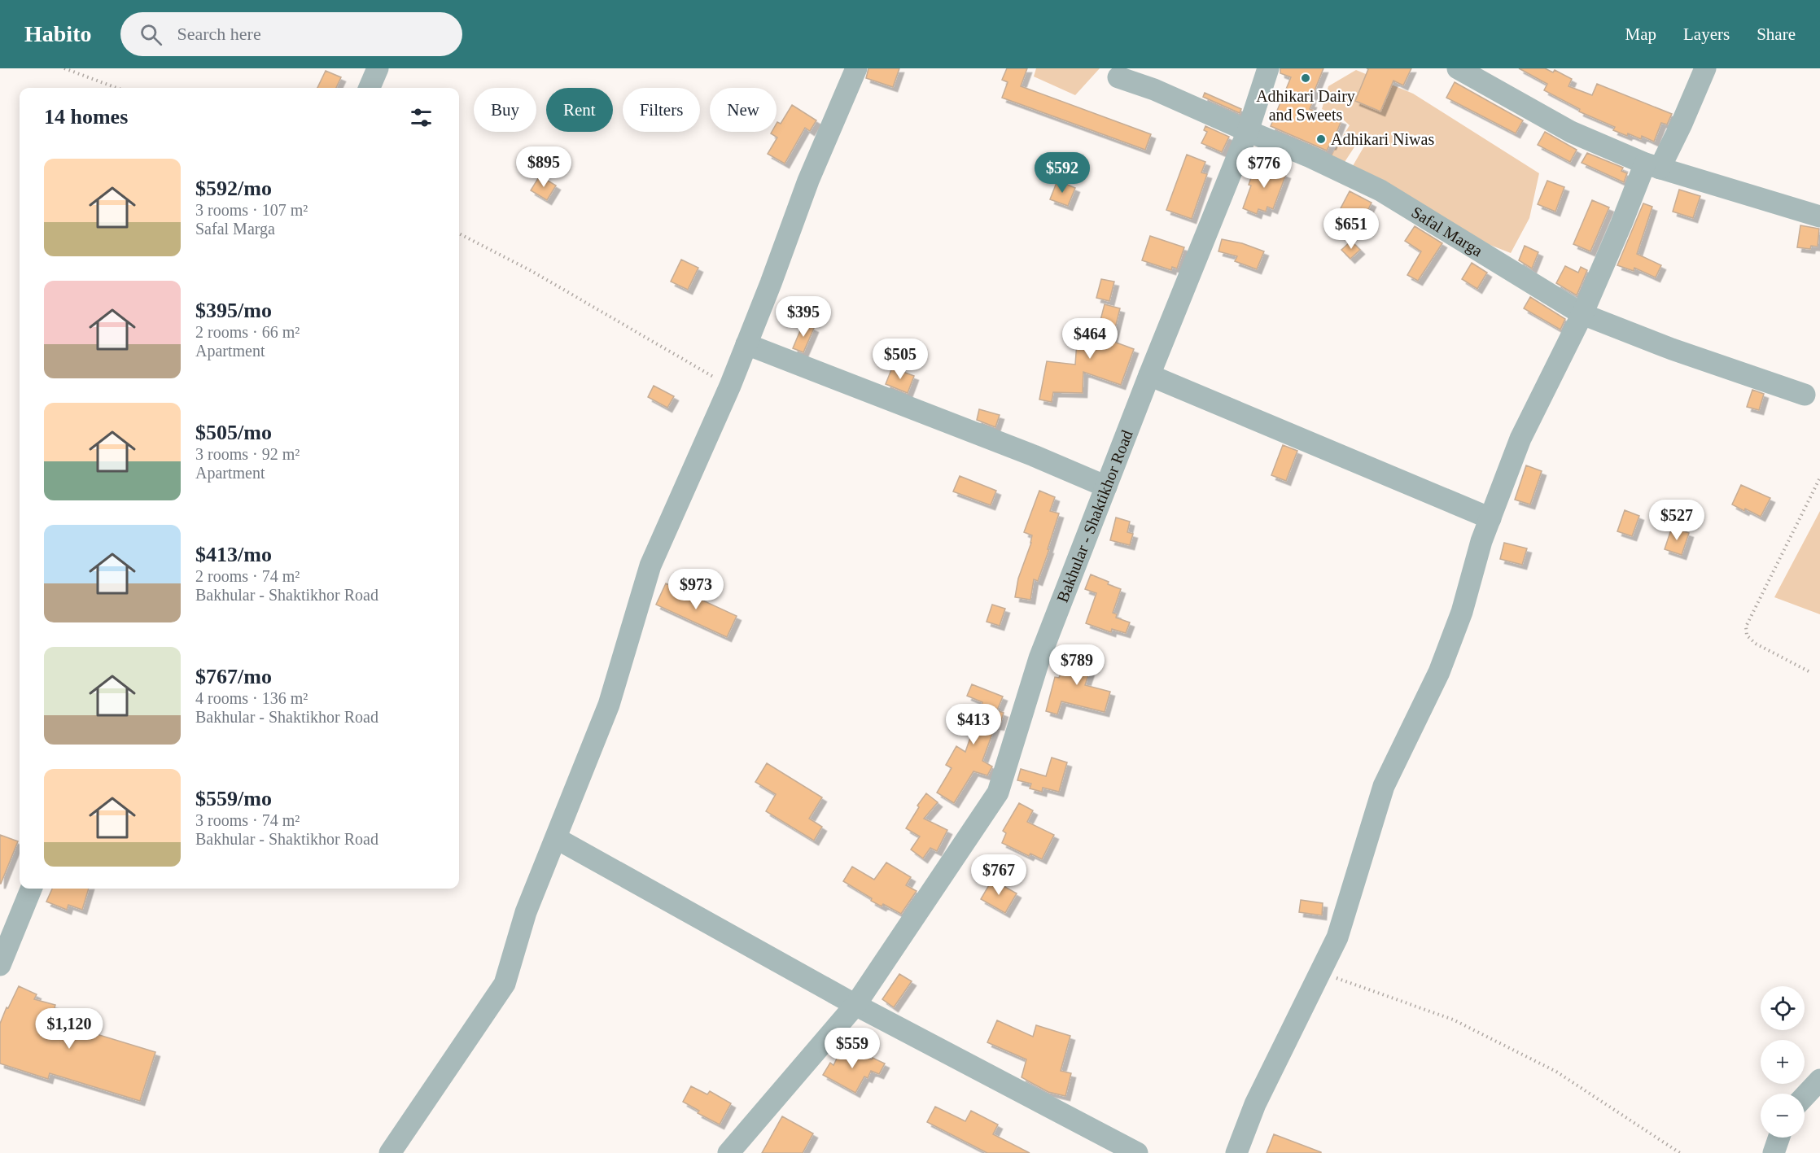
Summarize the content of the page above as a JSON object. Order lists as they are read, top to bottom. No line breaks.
{"streets":{"street":["Safal Marga","Bakhular - Shaktikhor Road"]},"crossings":[["Safal Marga","Bakhular - Shaktikhor Road"]],"places":["Adhikari Dairy and Sweets","Adhikari Niwas"],"page":{"header":"Habito","search":"Search here","nav":["Map","Layers","Share"],"chip":["Buy","Rent","Filters","New"],"heading":"14 homes","price":["$895","$776","$592","$651","$395","$464","$505","$527","$973","$789","$413","$767","$1,120","$559"],"list":[{"name":"$592/mo","note":"3 rooms · 107 m² · Safal Marga"},{"name":"$395/mo","note":"2 rooms · 66 m² · Apartment"},{"name":"$505/mo","note":"3 rooms · 92 m² · Apartment"},{"name":"$413/mo","note":"2 rooms · 74 m² · Bakhular - Shaktikhor Road"},{"name":"$767/mo","note":"4 rooms · 136 m² · Bakhular - Shaktikhor Road"},{"name":"$559/mo","note":"3 rooms · 74 m² · Bakhular - Shaktikhor Road"}],"map_buttons":["+","−"]}}
